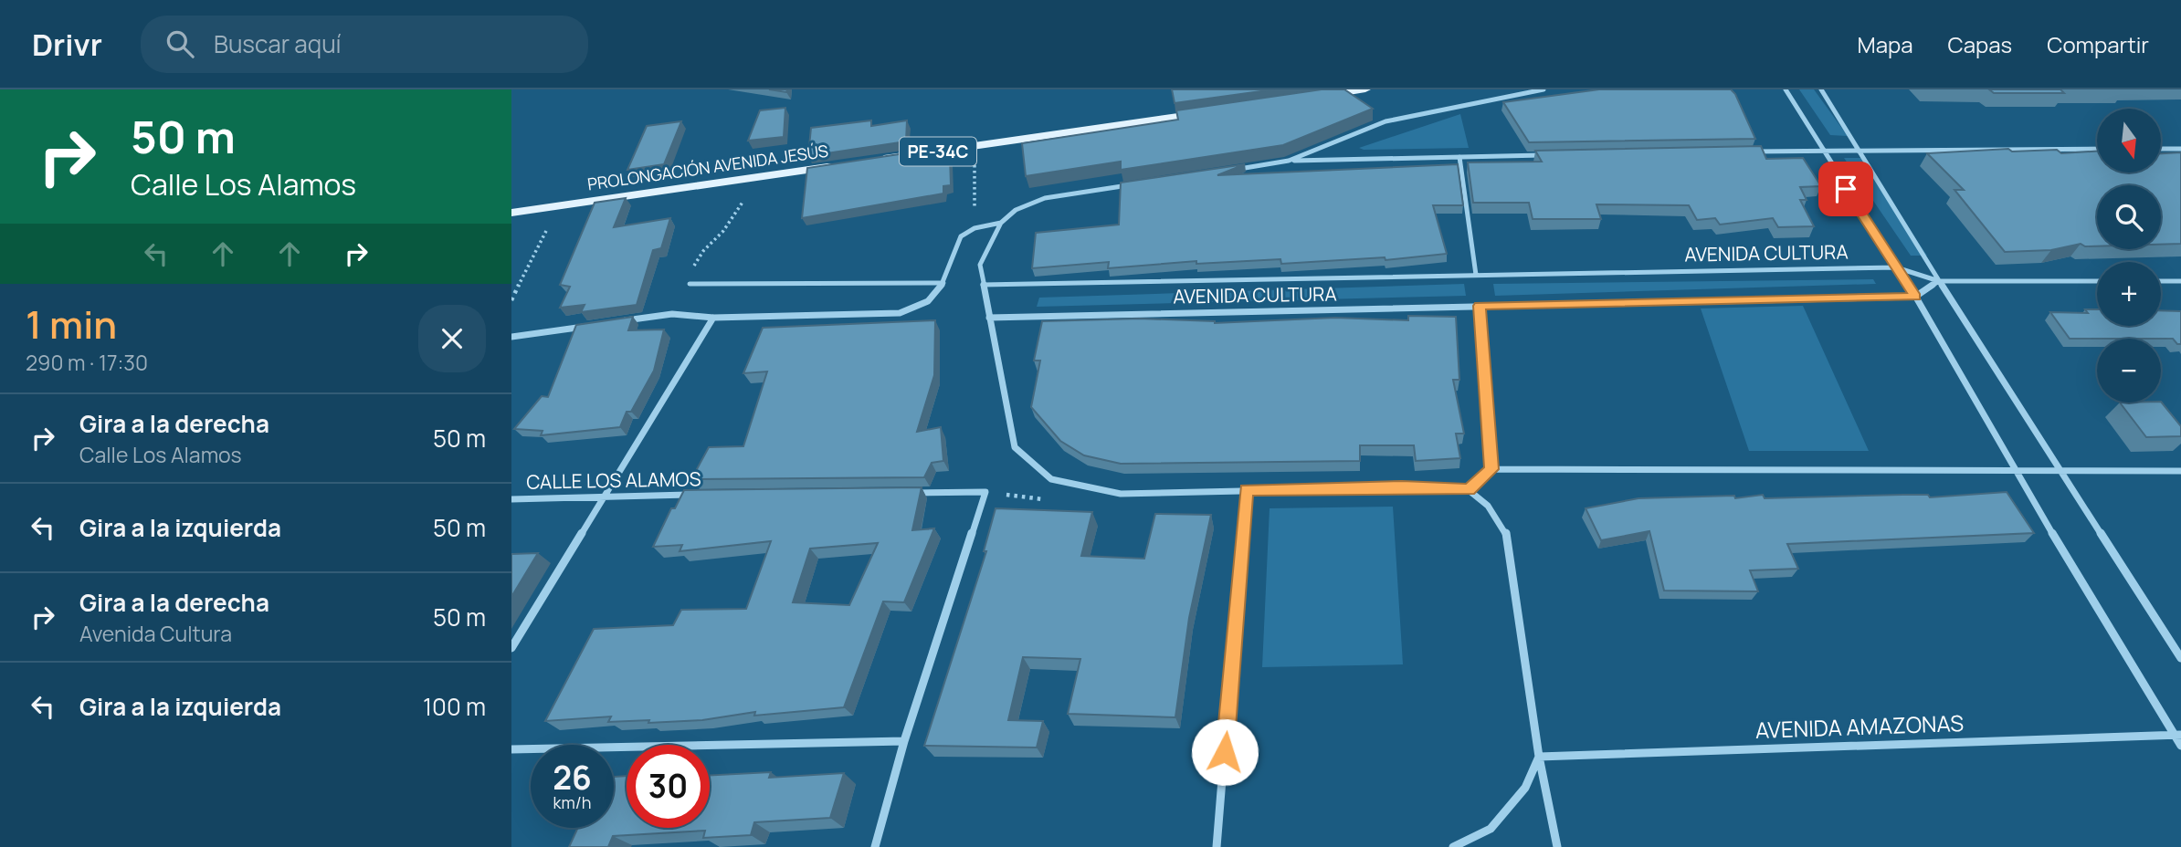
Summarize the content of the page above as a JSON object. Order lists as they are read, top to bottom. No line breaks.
{"streets":{"main road":["PE-34C","PROLONGACIÓN AVENIDA JESÚS"],"street":["AVENIDA CULTURA","CALLE LOS ALAMOS","AVENIDA AMAZONAS"]},"north":"bottom","page":{"header":"Drivr","search":"Buscar aquí","nav":["Mapa","Capas","Compartir"],"turn":["50 m","Calle Los Alamos"],"map_buttons":["+","−"],"heading":["1 min","290 m · 17:30"],"list":[{"name":"Gira a la derecha","note":"Calle Los Alamos","value":"50 m"},{"name":"Gira a la izquierda","value":"50 m"},{"name":"Gira a la derecha","note":"Avenida Cultura","value":"50 m"},{"name":"Gira a la izquierda","value":"100 m"}],"speed":"26 km/h","limit":"30"}}
